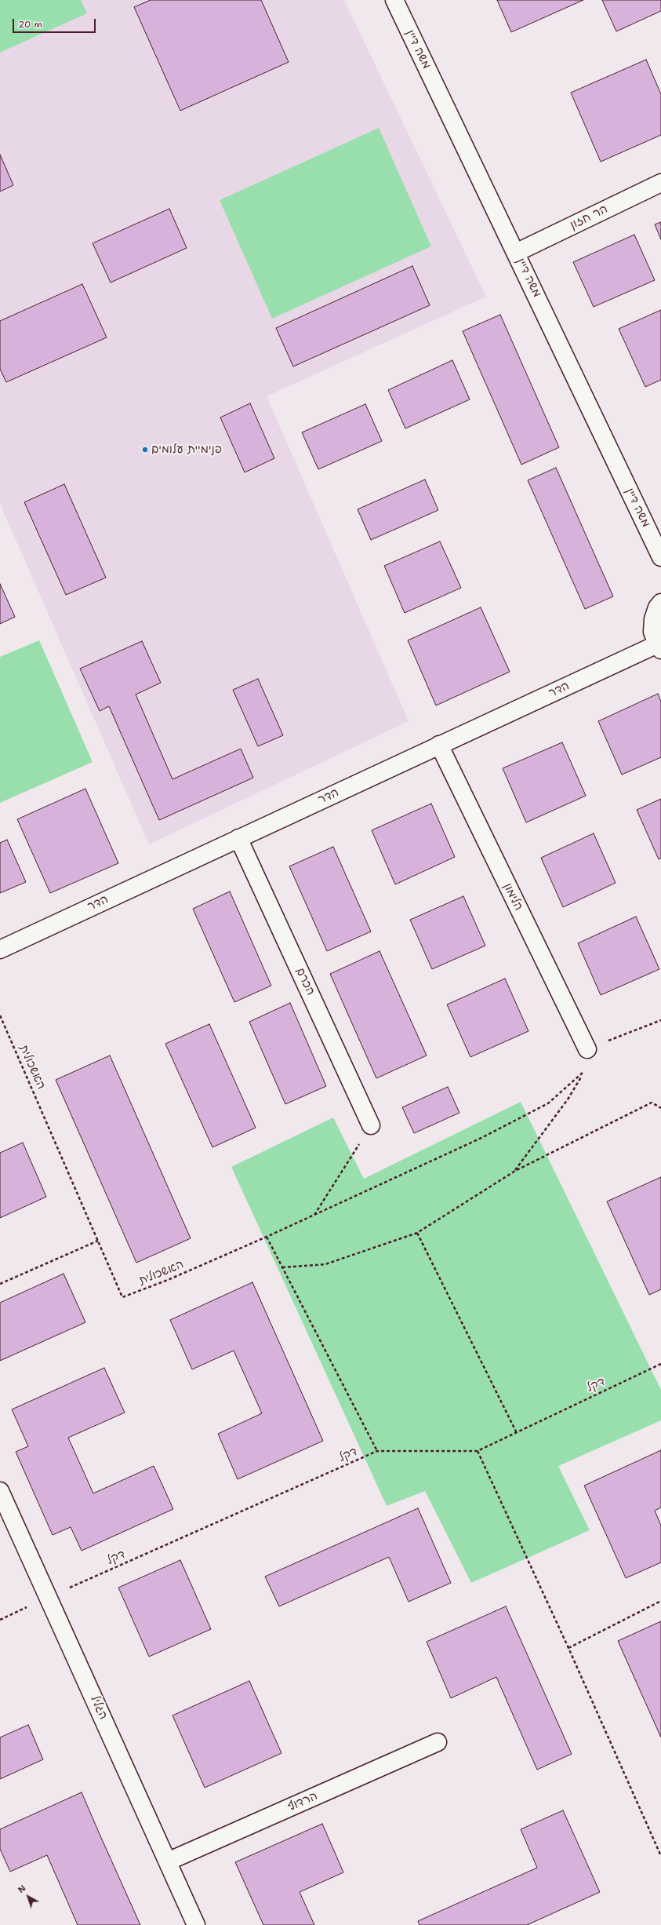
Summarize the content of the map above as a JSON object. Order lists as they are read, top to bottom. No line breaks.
{"streets":{"street":["משה דיין","הר חזון","הדר","הלימון","הכרם","הגליל","הרדוף"],"path":["האשכולית","דקל"]},"crossings":[["משה דיין","הר חזון"],["הדר","הלימון"],["הדר","הכרם"],["דקל","הגליל"],["הגליל","הרדוף"]],"places":["פנימיית עלומים"],"scale_bar":"20 m","north":"top left"}
